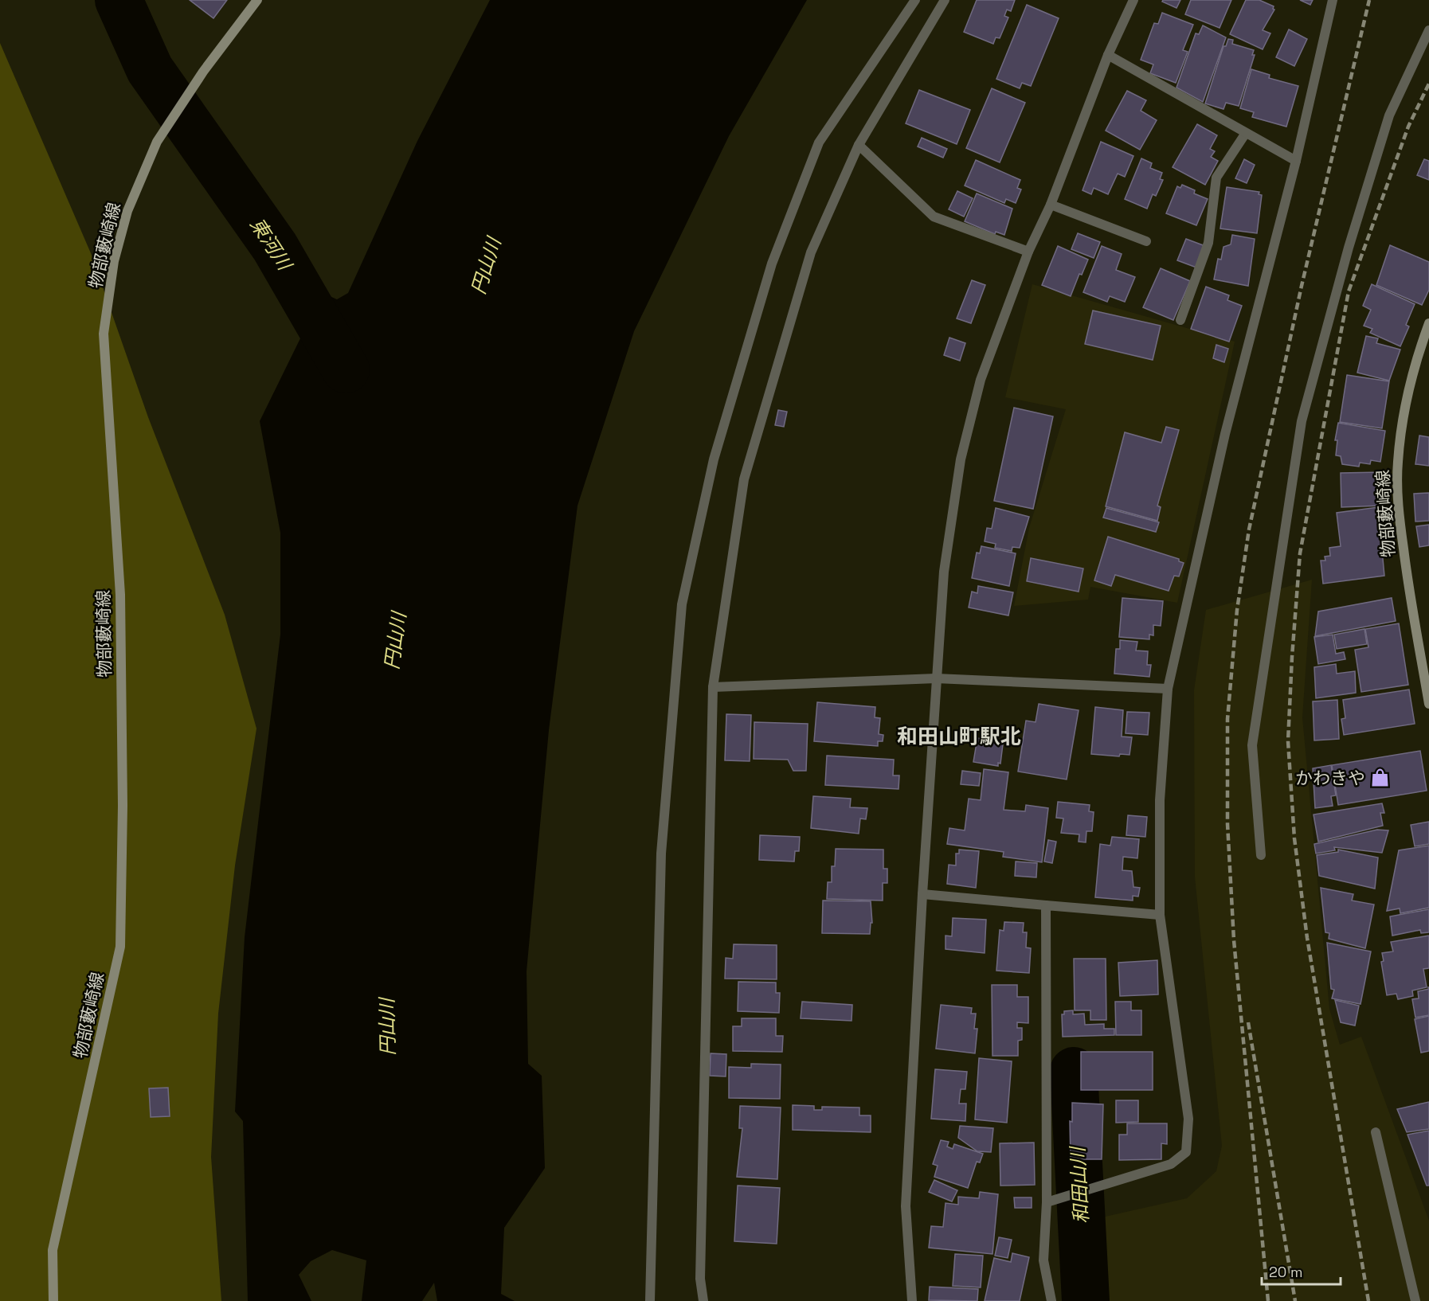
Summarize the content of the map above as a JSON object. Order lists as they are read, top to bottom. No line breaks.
{"streets":{"main road":["物部藪崎線"]},"districts":["和田山町駅北"],"water":["東河川","円山川","和田山川"],"places":{"shop":["かわきや"]},"scale_bar":"20 m"}
